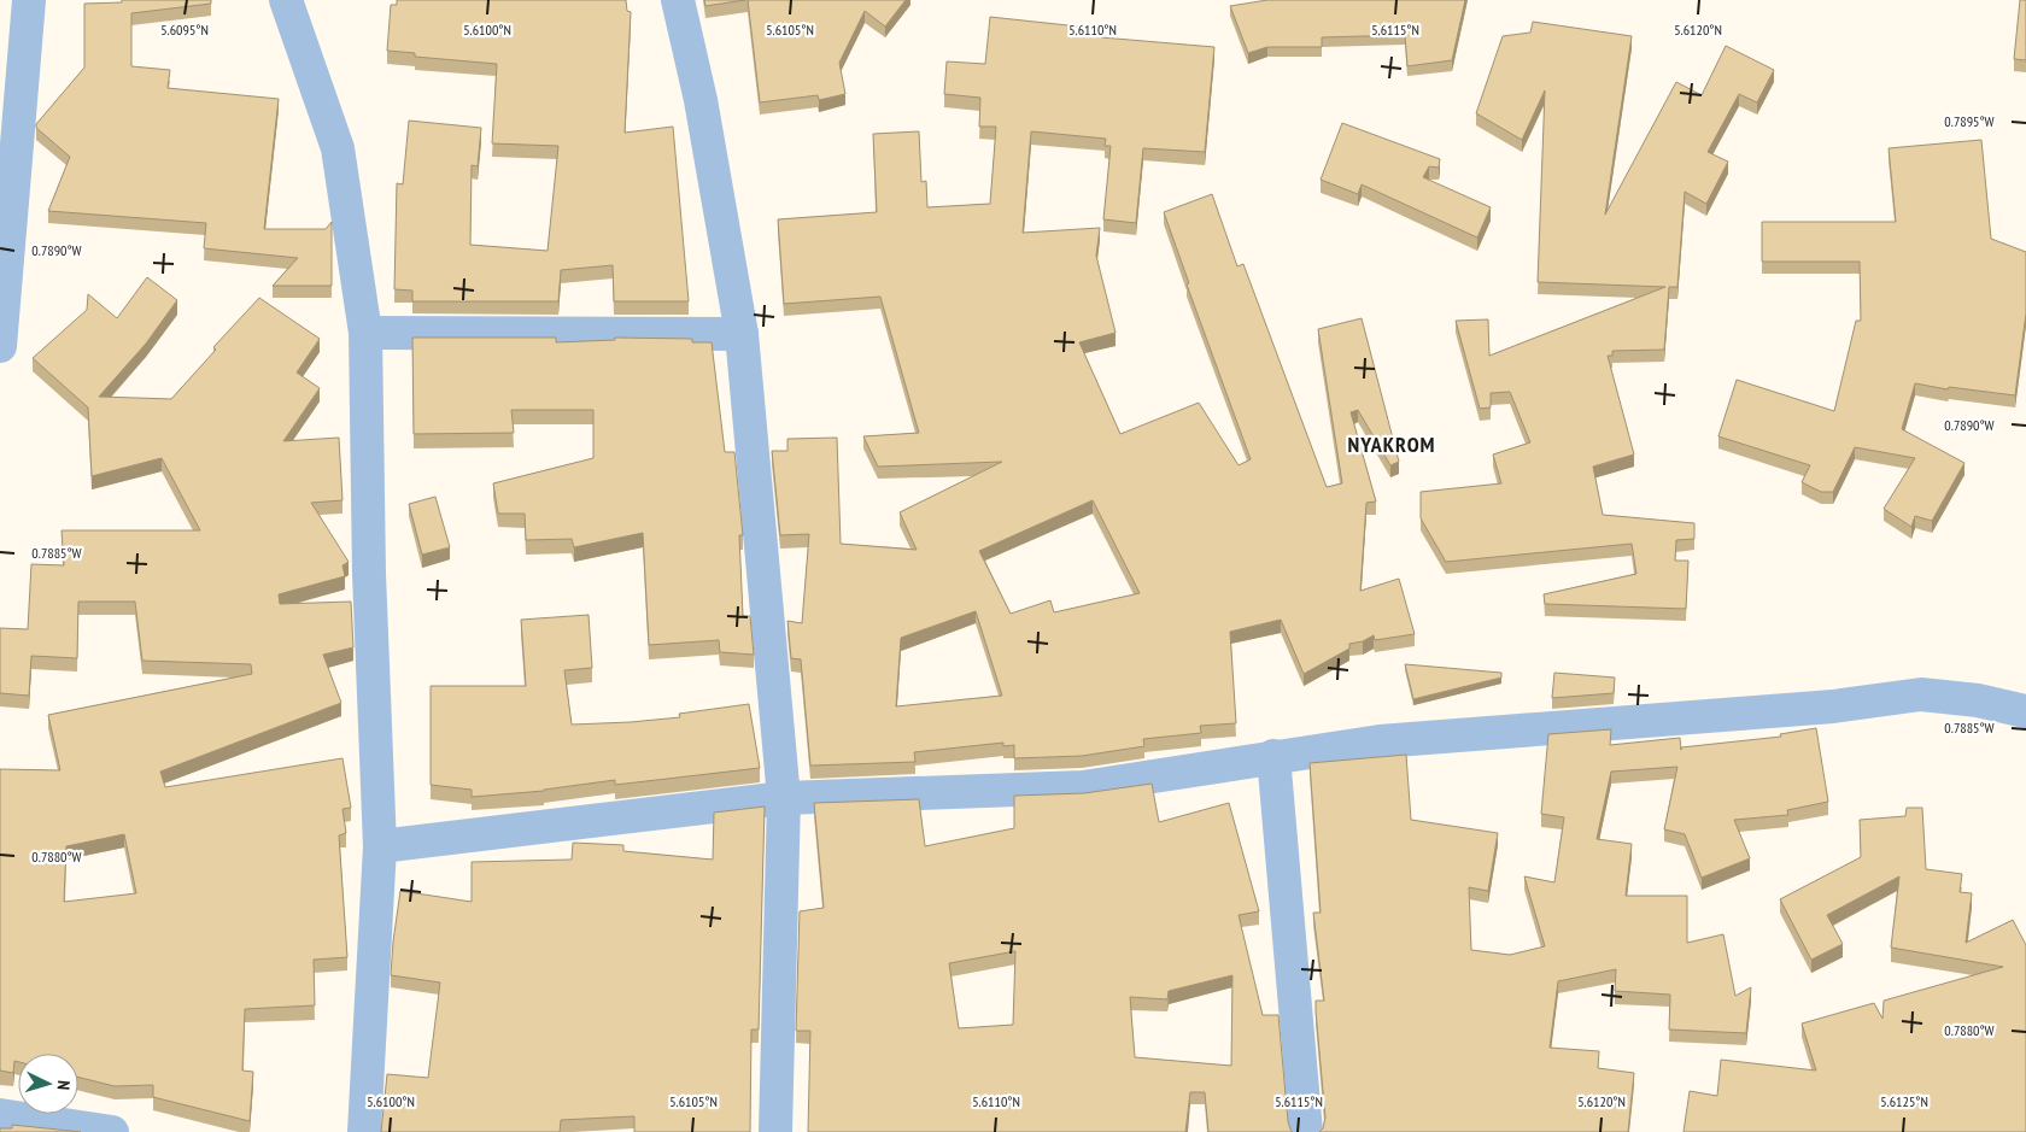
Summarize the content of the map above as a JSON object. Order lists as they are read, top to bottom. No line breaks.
{"districts":["NYAKROM"],"north":"right","coordinates":["5.6095°N","5.6100°N","5.6105°N","5.6110°N","5.6115°N","5.6120°N","0.7895°W","0.7890°W","0.7885°W","0.7880°W","5.6125°N"]}
